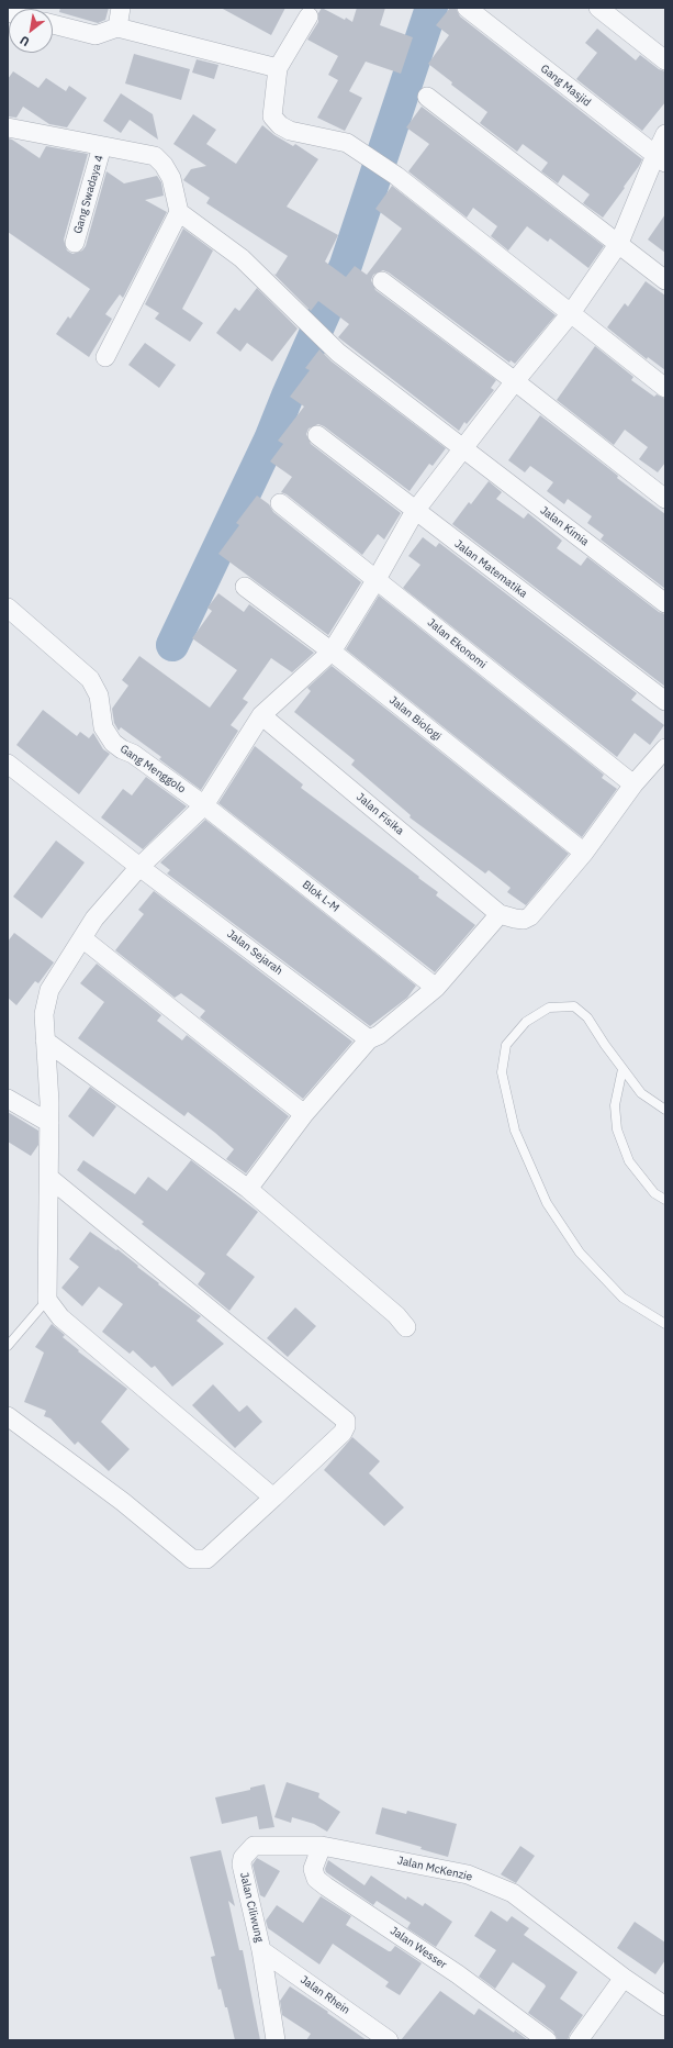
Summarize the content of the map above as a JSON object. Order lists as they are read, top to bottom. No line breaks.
{"streets":{"street":["Gang Masjid","Gang Swadaya 4","Jalan Kimia","Jalan Matematika","Jalan Ekonomi","Jalan Biologi","Gang Menggolo","Jalan Fisika","Blok L-M","Jalan Sejarah","Jalan McKenzie","Jalan Ciliwung","Jalan Wesser","Jalan Rhein"]},"crossings":[["Gang Menggolo","Blok L-M"],["Jalan McKenzie","Jalan Ciliwung"],["Jalan McKenzie","Jalan Wesser"],["Jalan Ciliwung","Jalan Wesser"],["Jalan Ciliwung","Jalan Rhein"]],"north":"bottom left"}
